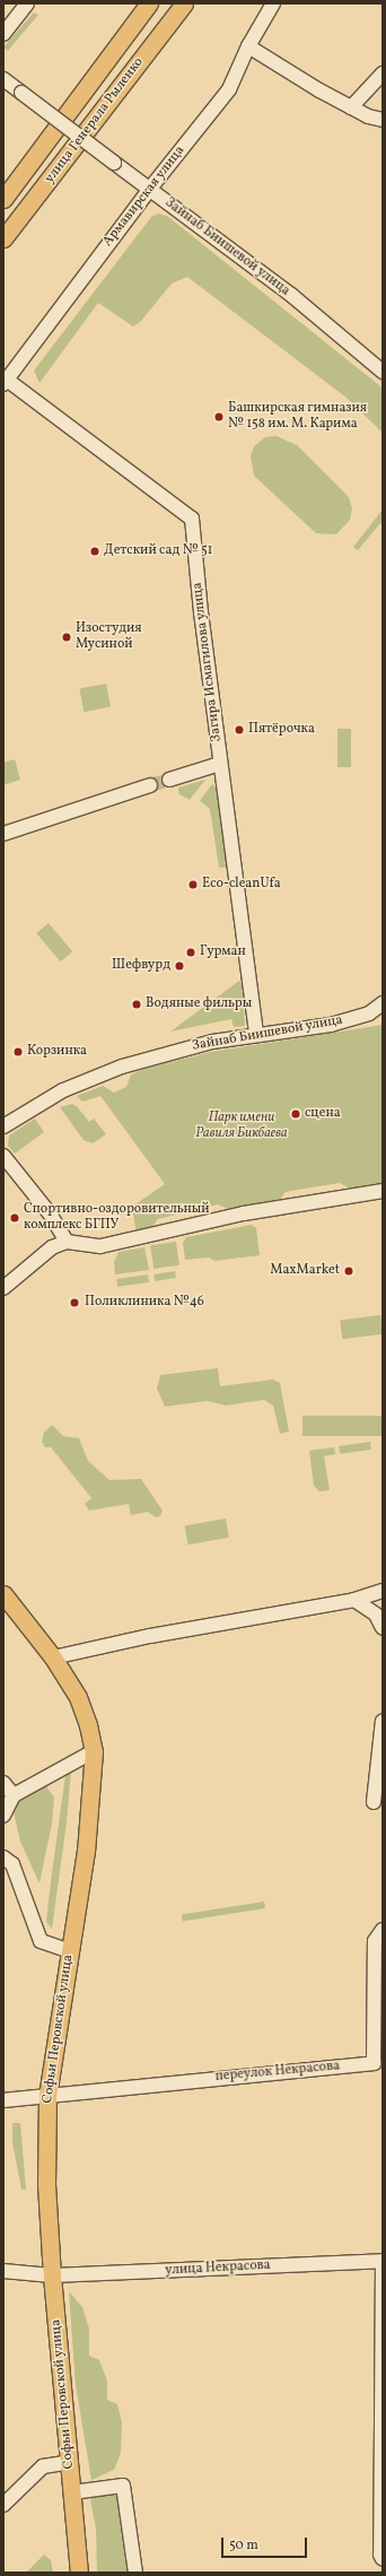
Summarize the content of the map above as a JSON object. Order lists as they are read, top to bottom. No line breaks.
{"streets":{"main road":["улица Генерала Рыленко","Софьи Перовской улица"],"street":["Армавирская улица","Зайнаб Биишевой улица","Загира Исмагилова улица","переулок Некрасова","улица Некрасова"]},"crossings":[["Армавирская улица","Зайнаб Биишевой улица"],["Армавирская улица","Загира Исмагилова улица"],["Зайнаб Биишевой улица","Загира Исмагилова улица"],["Софьи Перовской улица","переулок Некрасова"],["Софьи Перовской улица","улица Некрасова"]],"parks":["Парк имени Равиля Бикбаева"],"places":["Башкирская гимназия № 158 им. М. Карима","Детский сад № 51","Изостудия Мусиной","Пятёрочка","Eco-cleanUfa","Гурман","Шефвурд","Водяные фильры","Корзинка","сцена","Спортивно-оздоровительный комплекс БГПУ","MaxMarket","Поликлиника №46"],"scale_bar":"50 m"}
